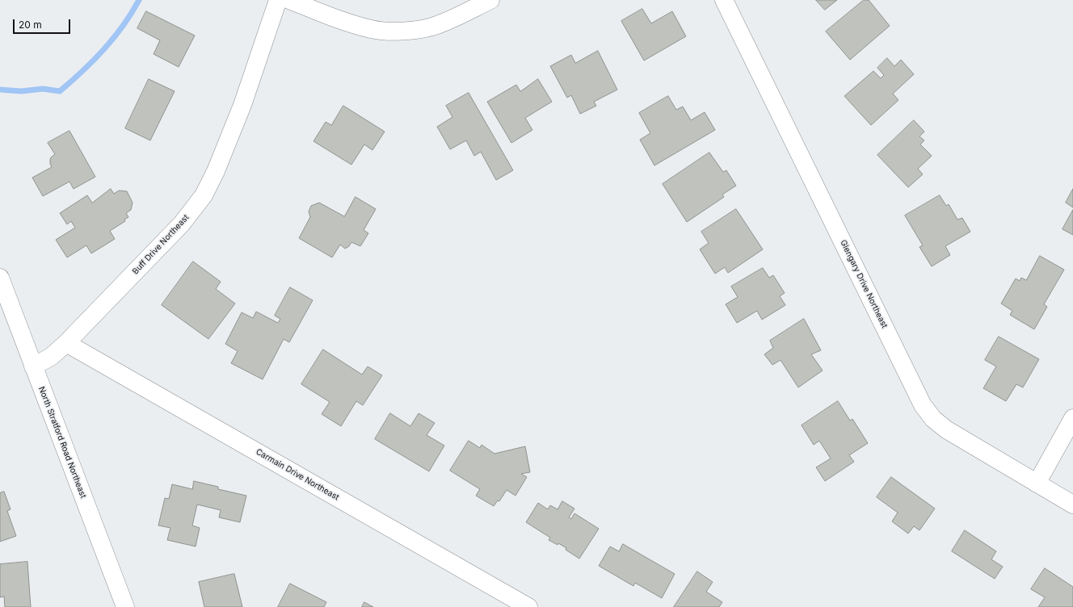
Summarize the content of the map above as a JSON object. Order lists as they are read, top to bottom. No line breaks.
{"streets":{"street":["Buff Drive Northeast","Glengary Drive Northeast","North Stratford Road Northeast","Carmain Drive Northeast"]},"crossings":[["Buff Drive Northeast","North Stratford Road Northeast"],["Buff Drive Northeast","Carmain Drive Northeast"]],"scale_bar":"20 m"}
